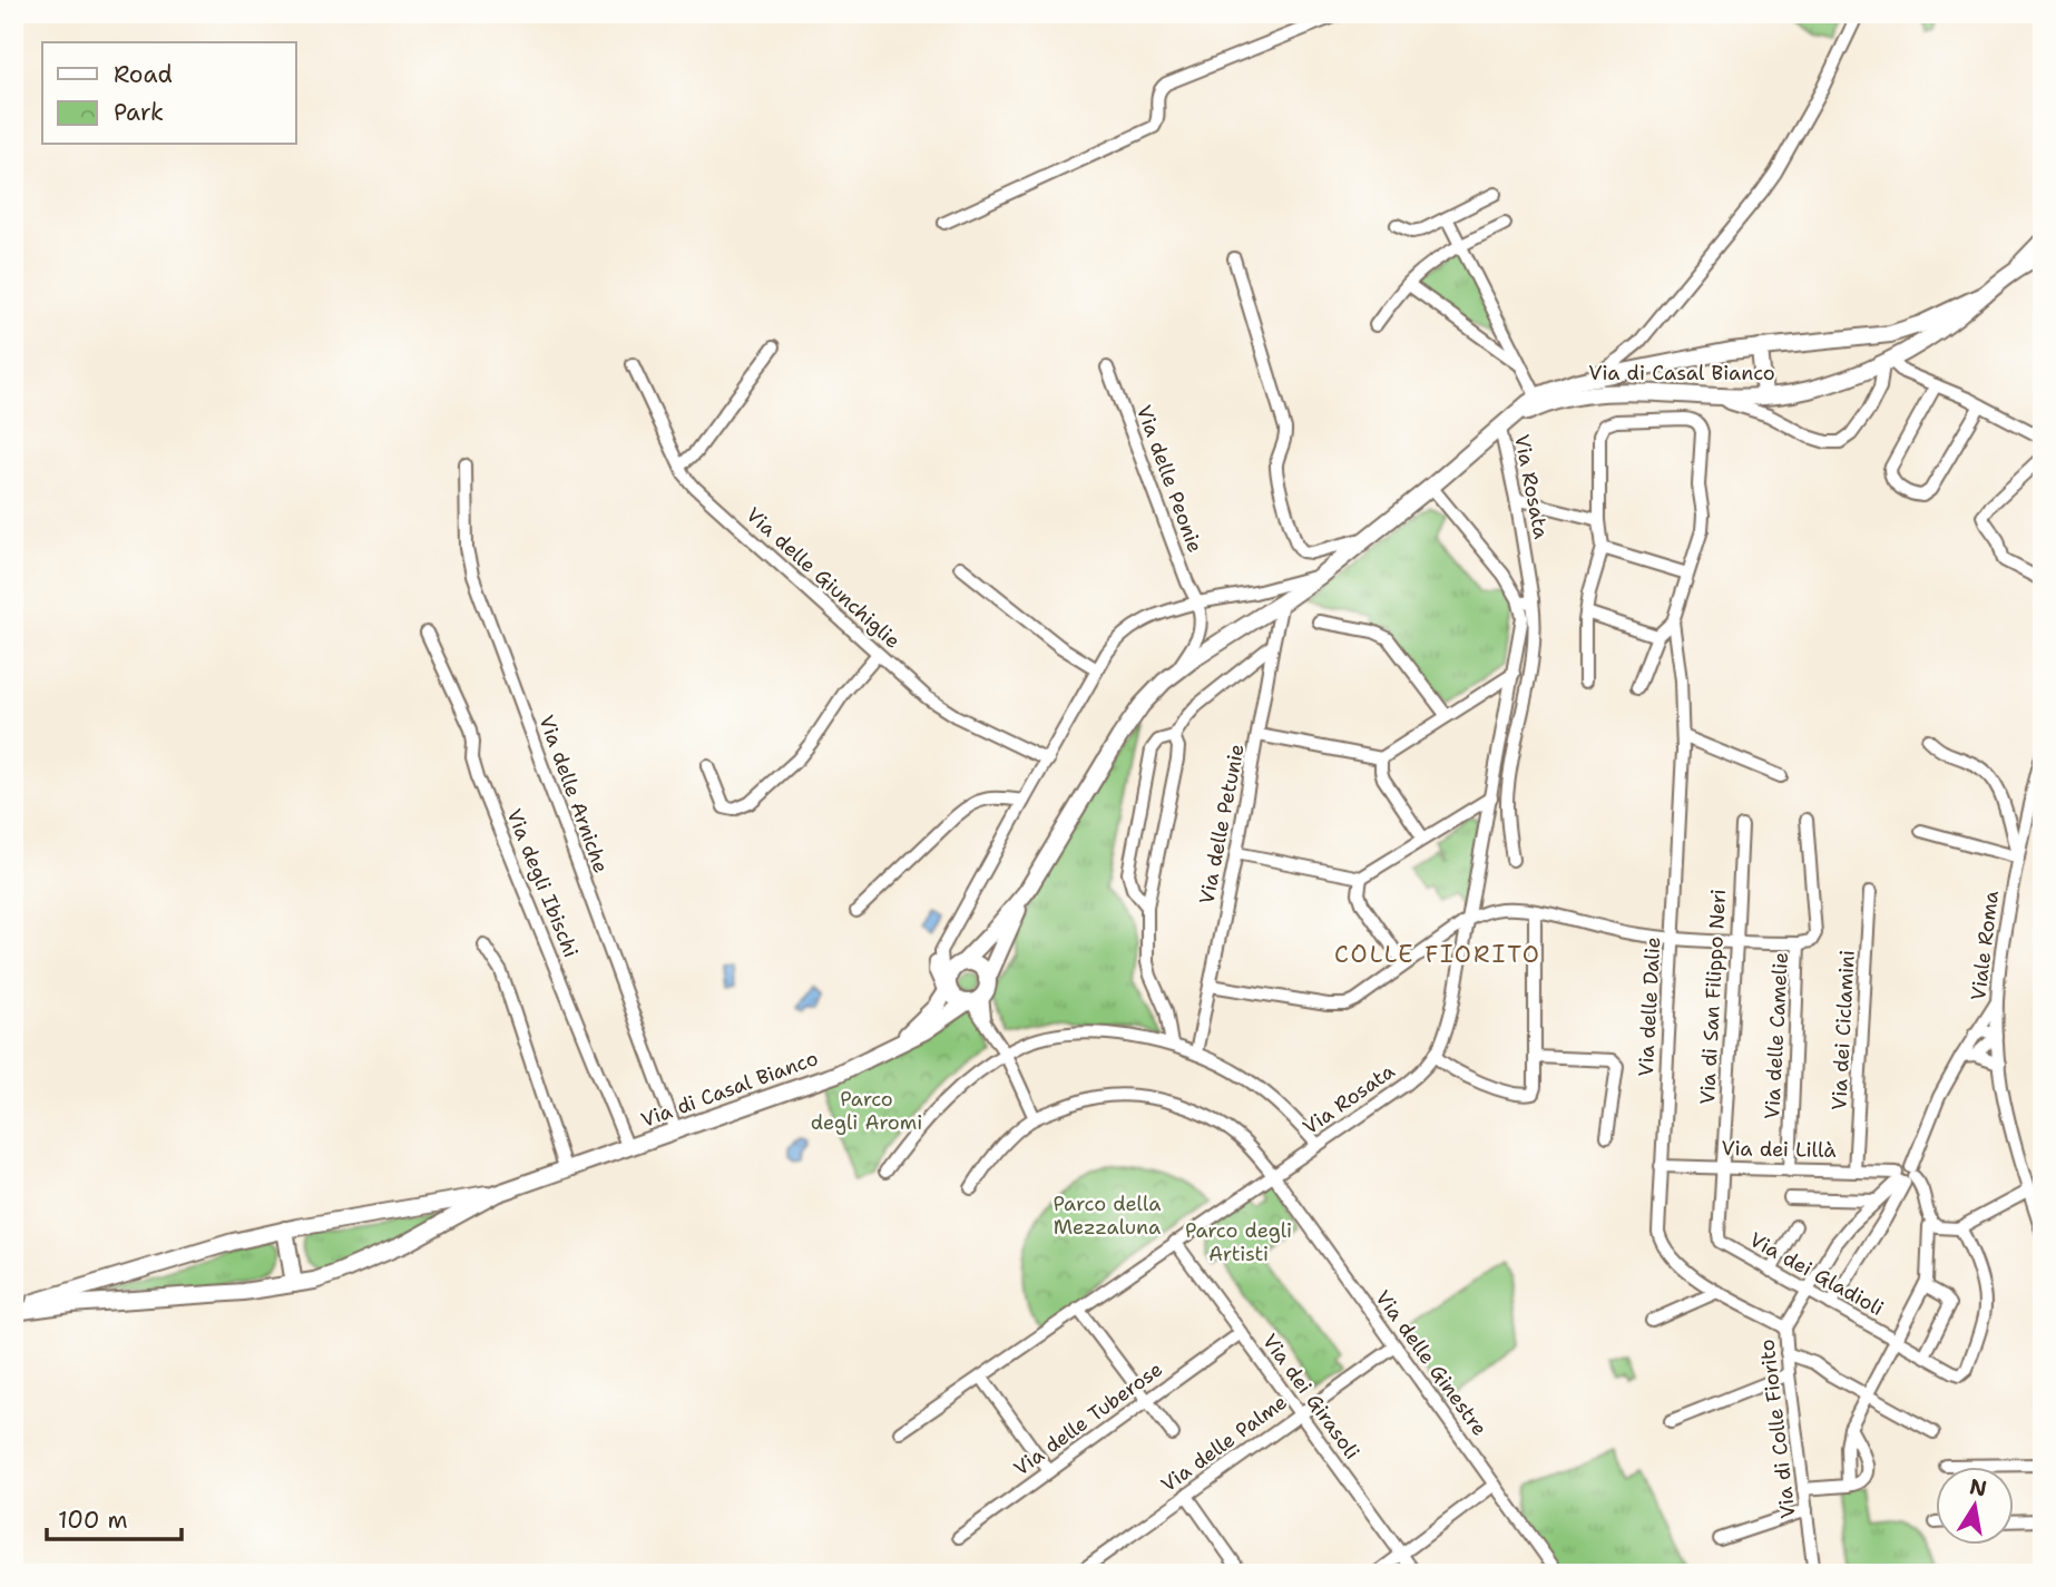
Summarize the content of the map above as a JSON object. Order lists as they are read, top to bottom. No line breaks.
{"streets":{"main road":["Via di Casal Bianco"],"street":["Via delle Peonie","Via Rosata","Via delle Giunchiglie","Via delle Arniche","Via delle Petunie","Via degli Ibischi","Viale Roma","Via di San Filippo Neri","Via delle Dalie","Via dei Ciclamini","Via delle Camelie","Via dei Lillà","Via dei Gladioli","Via delle Ginestre","Via dei Girasoli","Via delle Tuberose","Via di Colle Fiorito","Via delle Palme"]},"crossings":[["Via di Casal Bianco","Via delle Peonie"],["Via di Casal Bianco","Via Rosata"],["Via di Casal Bianco","Via delle Giunchiglie"],["Via di Casal Bianco","Via delle Arniche"],["Via di Casal Bianco","Via delle Petunie"],["Via di Casal Bianco","Via degli Ibischi"],["Via Rosata","Via delle Ginestre"],["Via Rosata","Via dei Girasoli"],["Viale Roma","Via di Colle Fiorito"],["Via di San Filippo Neri","Via dei Lillà"],["Via di San Filippo Neri","Via dei Gladioli"],["Via delle Dalie","Via dei Lillà"],["Via delle Dalie","Via di Colle Fiorito"],["Via dei Ciclamini","Via dei Lillà"],["Via delle Camelie","Via dei Lillà"],["Via dei Lillà","Via dei Gladioli"],["Via dei Lillà","Via di Colle Fiorito"],["Via dei Gladioli","Via di Colle Fiorito"],["Via delle Ginestre","Via delle Palme"],["Via dei Girasoli","Via delle Tuberose"],["Via dei Girasoli","Via delle Palme"]],"districts":["COLLE FIORITO"],"parks":["Parco degli Aromi","Parco della Mezzaluna","Parco degli Artisti"],"legend":["Road","Park"],"scale_bar":"100 m","north":"top"}
